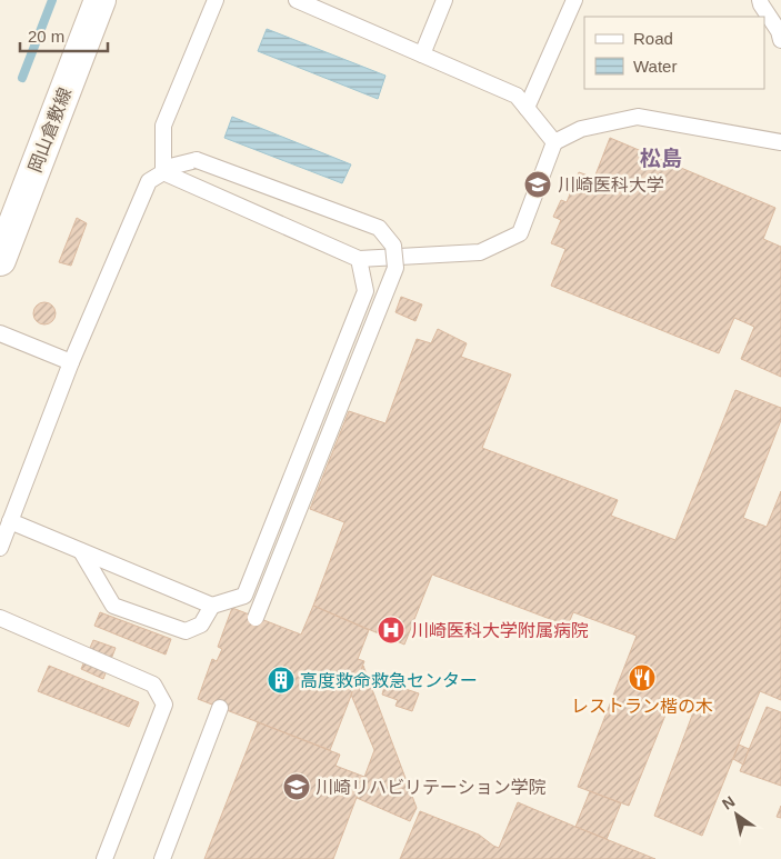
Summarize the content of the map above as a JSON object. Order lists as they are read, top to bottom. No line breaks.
{"streets":{"main road":["岡山倉敷線"]},"districts":["松島"],"places":{"school or university":["川崎医科大学","川崎リハビリテーション学院"],"hospital":["川崎医科大学附属病院"],"restaurant":["レストラン楷の木"],"building":["高度救命救急センター"]},"legend":["Road","Water"],"scale_bar":"20 m","north":"top left"}
